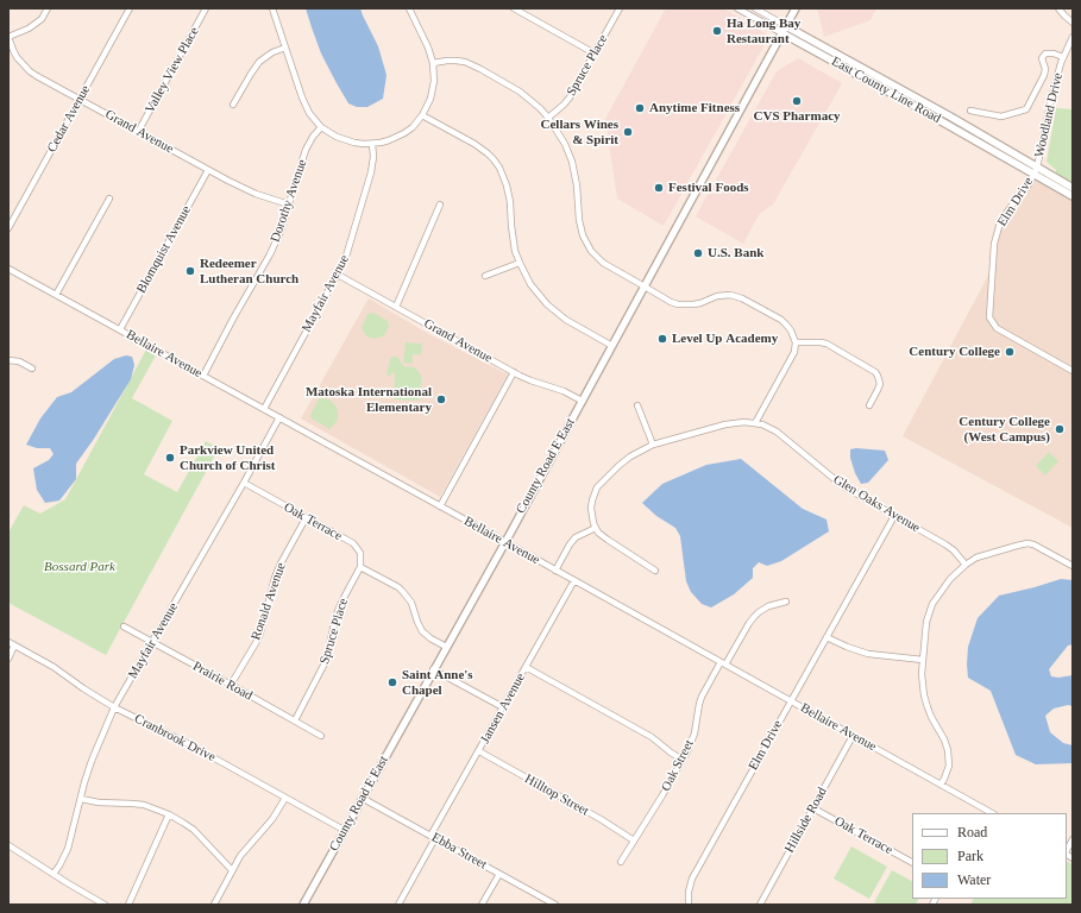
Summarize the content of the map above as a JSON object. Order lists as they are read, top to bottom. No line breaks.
{"streets":{"main road":["East County Line Road","County Road E East"],"street":["Spruce Place","Valley View Place","Woodland Drive","Cedar Avenue","Grand Avenue","Dorothy Avenue","Elm Drive","Blomquist Avenue","Mayfair Avenue","Bellaire Avenue","Glen Oaks Avenue","Oak Terrace","Ronald Avenue","Prairie Road","Jansen Avenue","Cranbrook Drive","Oak Street","Hilltop Street","Hillside Road","Ebba Street"]},"crossings":[["Spruce Place","Oak Terrace"],["Spruce Place","Prairie Road"],["Valley View Place","Grand Avenue"],["East County Line Road","Woodland Drive"],["East County Line Road","Elm Drive"],["East County Line Road","County Road E East"],["Woodland Drive","Elm Drive"],["Cedar Avenue","Grand Avenue"],["Grand Avenue","Dorothy Avenue"],["Grand Avenue","Blomquist Avenue"],["Grand Avenue","Mayfair Avenue"],["Grand Avenue","County Road E East"],["Dorothy Avenue","Bellaire Avenue"],["Elm Drive","Bellaire Avenue"],["Elm Drive","Glen Oaks Avenue"],["Blomquist Avenue","Bellaire Avenue"],["Mayfair Avenue","Bellaire Avenue"],["Mayfair Avenue","Oak Terrace"],["Mayfair Avenue","Prairie Road"],["Mayfair Avenue","Cranbrook Drive"],["Bellaire Avenue","County Road E East"],["Bellaire Avenue","Jansen Avenue"],["Bellaire Avenue","Oak Street"],["Bellaire Avenue","Hillside Road"],["County Road E East","Cranbrook Drive"],["County Road E East","Ebba Street"],["Oak Terrace","Ronald Avenue"],["Oak Terrace","Hillside Road"],["Ronald Avenue","Prairie Road"],["Jansen Avenue","Hilltop Street"],["Jansen Avenue","Ebba Street"],["Oak Street","Hilltop Street"]],"parks":["Bossard Park"],"places":["Ha Long Bay Restaurant","CVS Pharmacy","Anytime Fitness","Cellars Wines & Spirit","Festival Foods","U.S. Bank","Redeemer Lutheran Church","Level Up Academy","Century College","Matoska International Elementary","Century College (West Campus)","Parkview United Church of Christ","Saint Anne's Chapel"],"legend":["Road","Park","Water"]}
